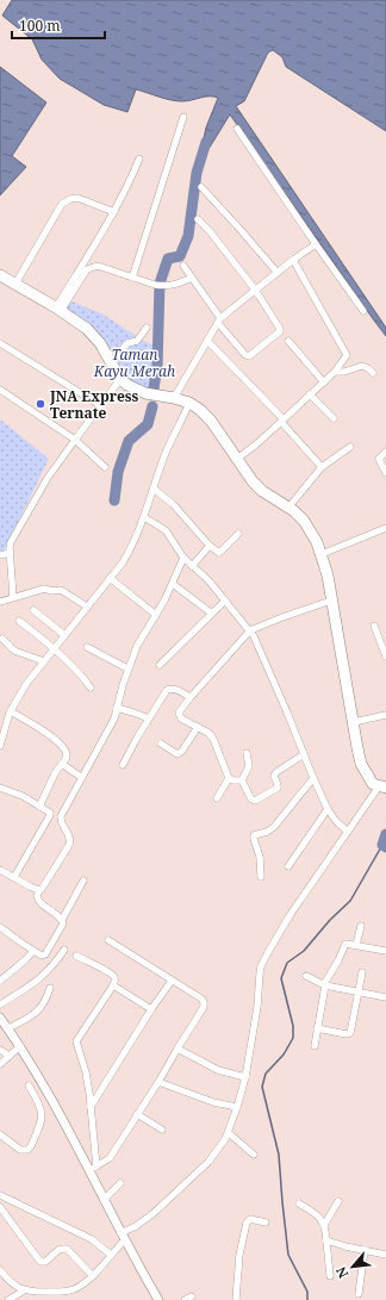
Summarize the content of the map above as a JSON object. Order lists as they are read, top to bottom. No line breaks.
{"parks":["Taman Kayu Merah"],"places":["JNA Express Ternate"],"scale_bar":"100 m","north":"bottom left"}
